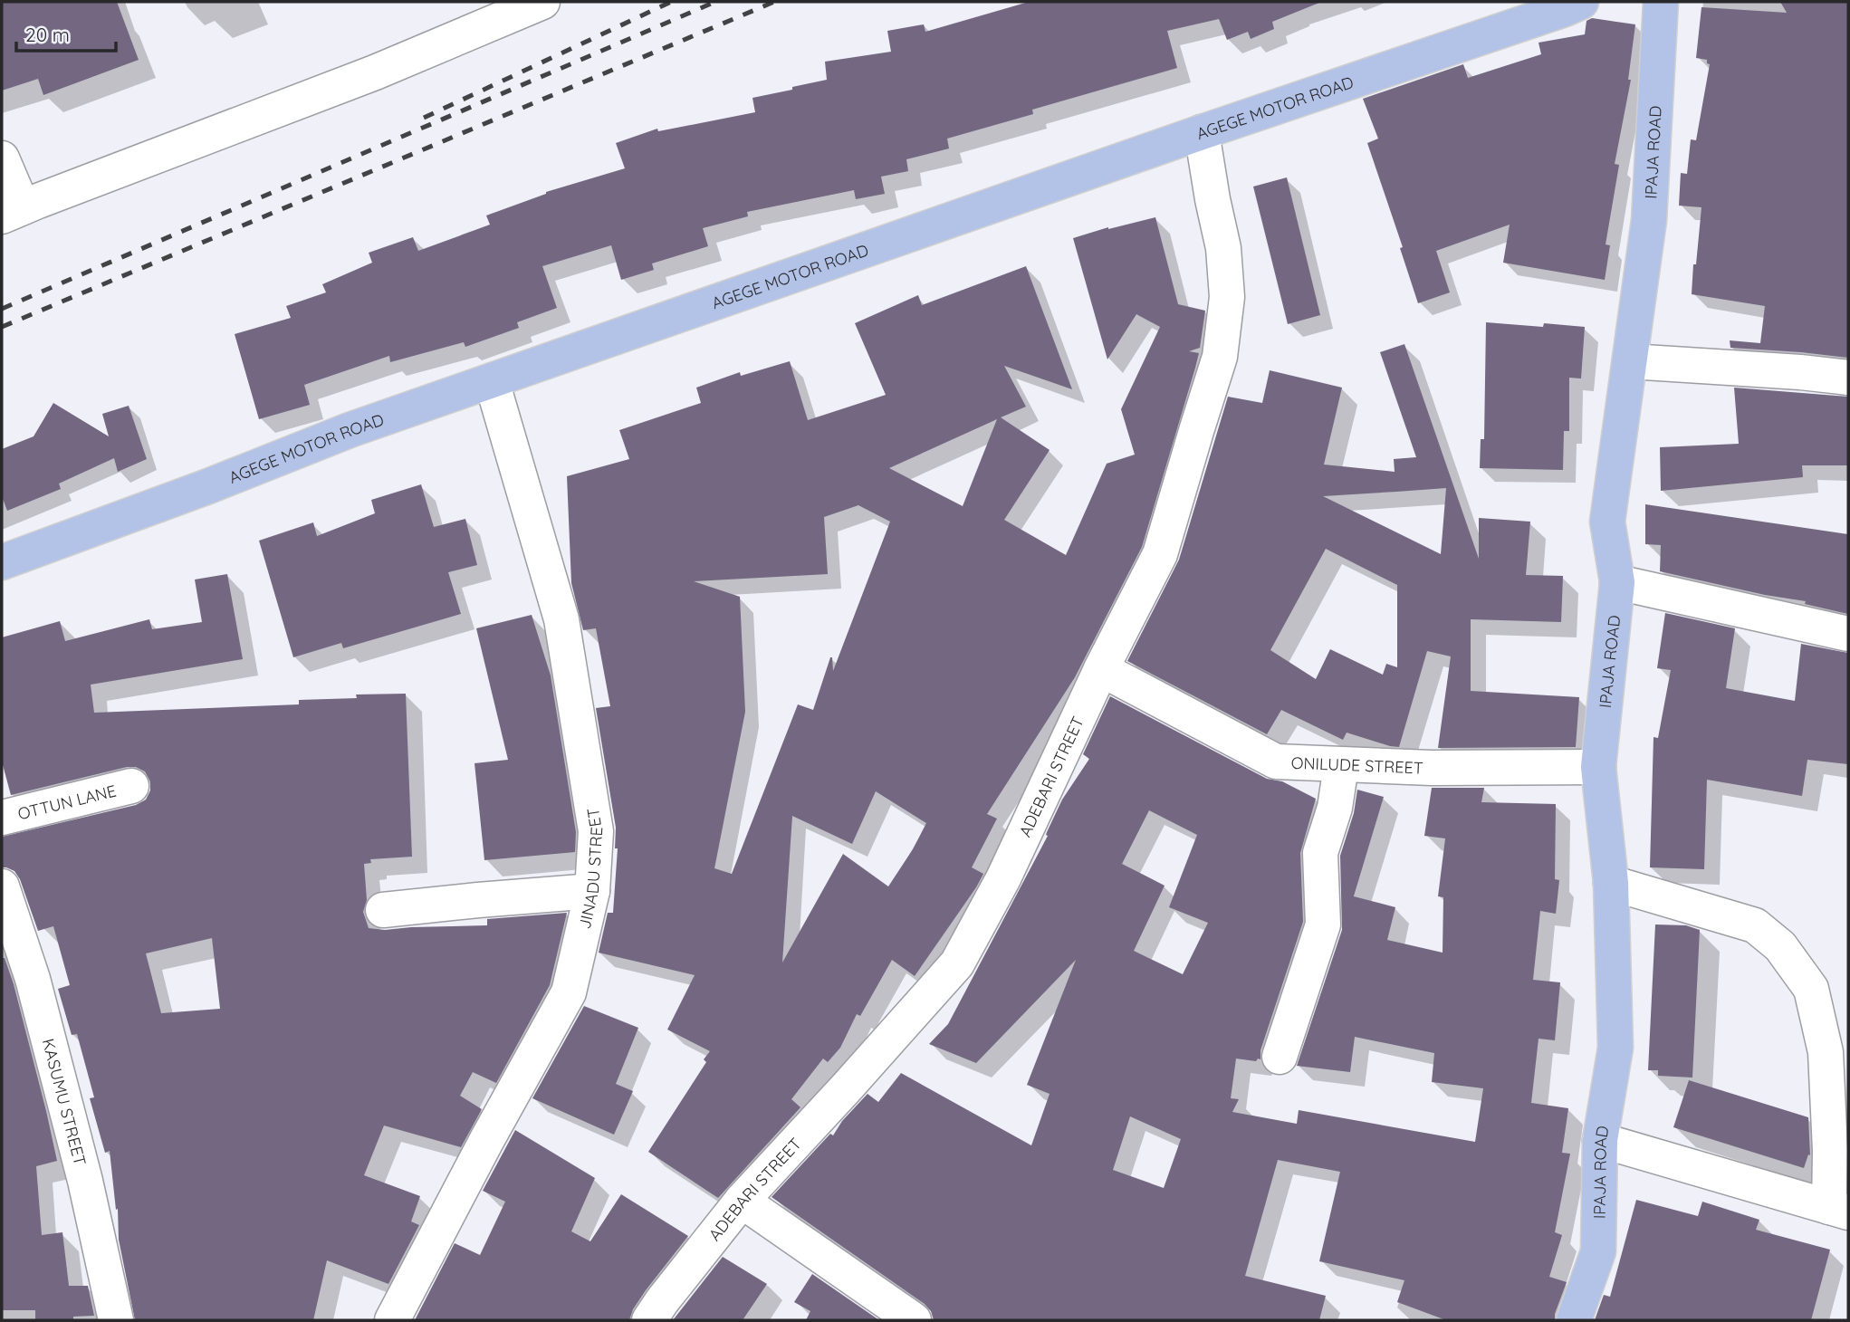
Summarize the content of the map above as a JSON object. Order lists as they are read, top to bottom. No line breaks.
{"streets":{"main road":["AGEGE MOTOR ROAD","IPAJA ROAD"],"street":["ONILUDE STREET","ADEBARI STREET","OTTUN LANE","JINADU STREET","KASUMU STREET"]},"crossings":[["AGEGE MOTOR ROAD","ADEBARI STREET"],["AGEGE MOTOR ROAD","JINADU STREET"],["IPAJA ROAD","ONILUDE STREET"],["ONILUDE STREET","ADEBARI STREET"]],"scale_bar":"20 m"}
